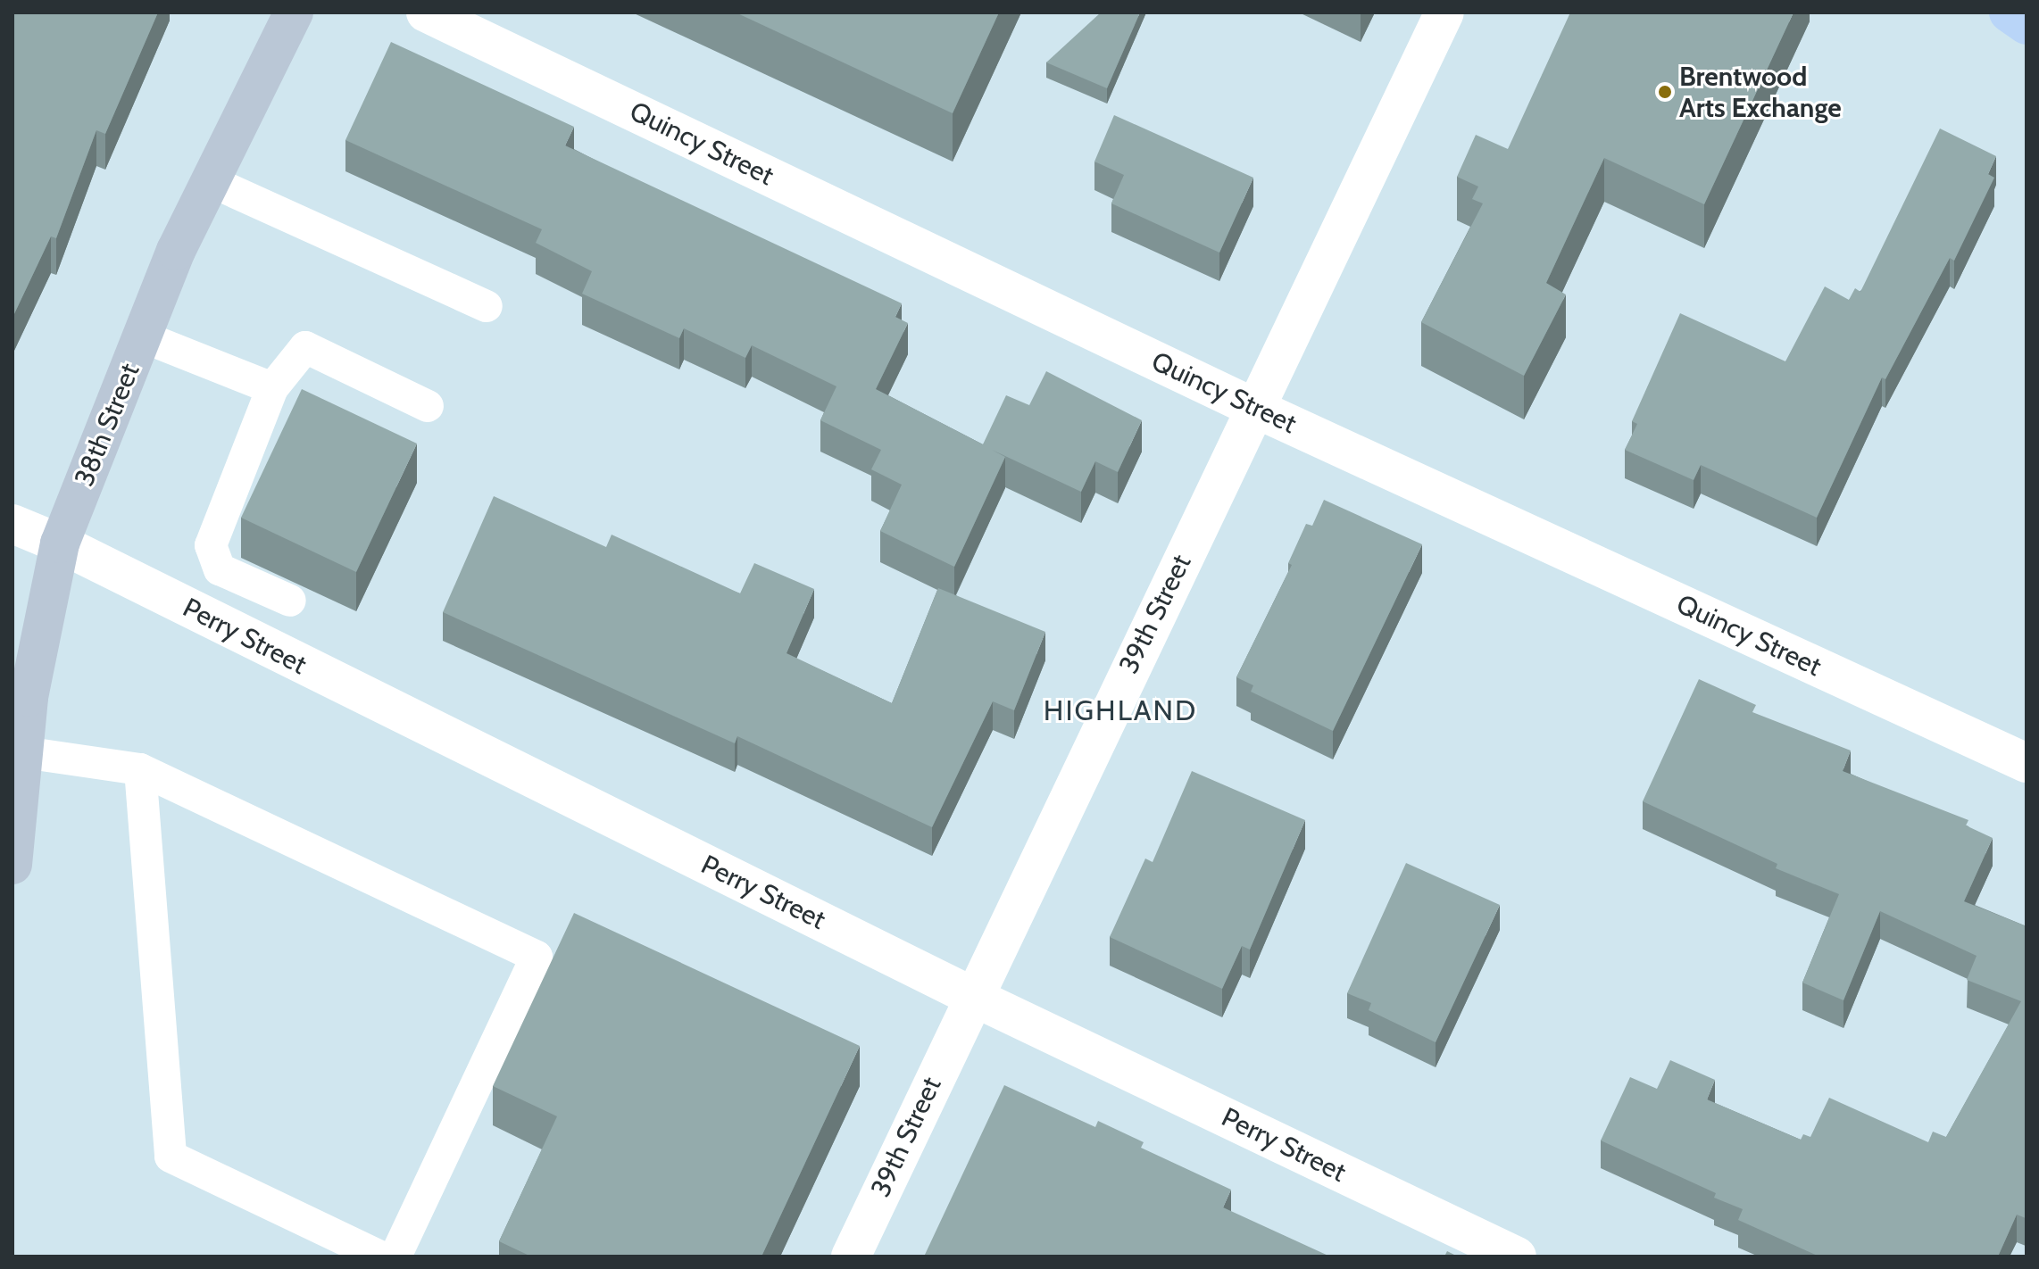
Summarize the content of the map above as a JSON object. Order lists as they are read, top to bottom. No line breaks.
{"streets":{"main road":["38th Street"],"street":["Quincy Street","39th Street","Perry Street"]},"crossings":[["Quincy Street","39th Street"],["38th Street","Perry Street"],["39th Street","Perry Street"]],"districts":["HIGHLAND"],"places":["Brentwood Arts Exchange"]}
